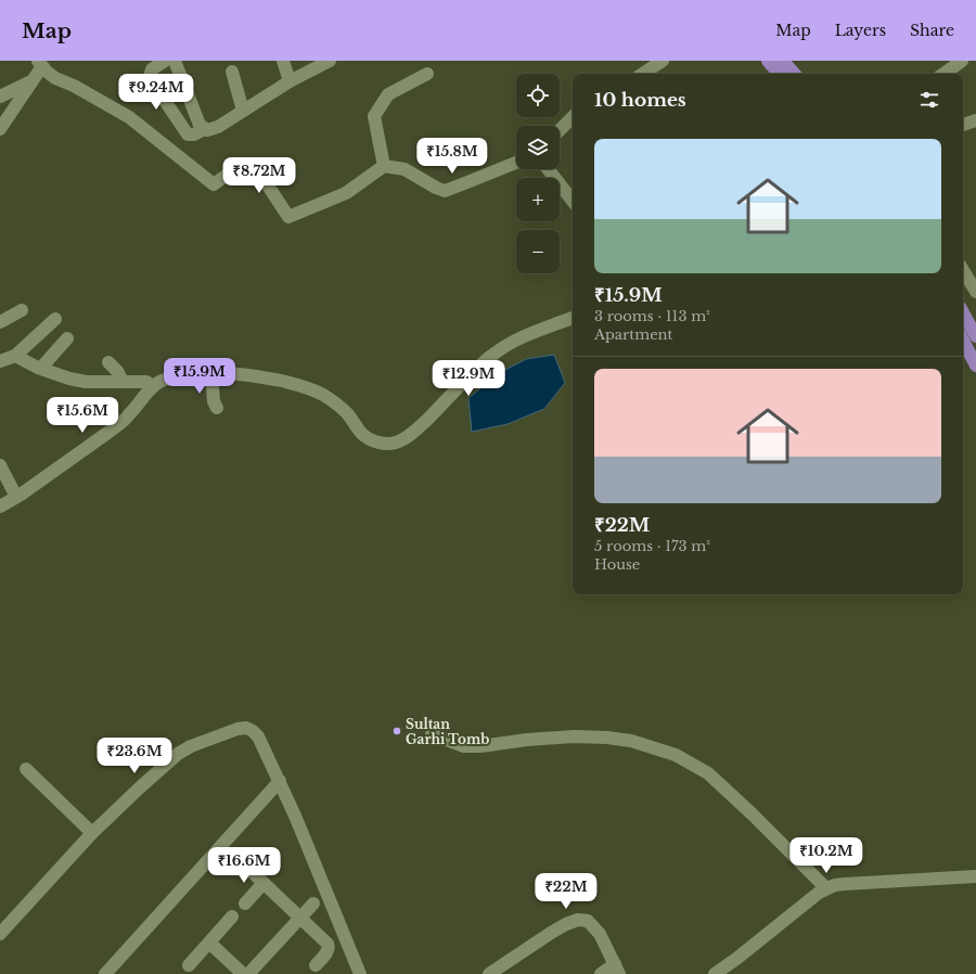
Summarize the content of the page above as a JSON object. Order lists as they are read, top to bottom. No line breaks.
{"places":["Sultan Garhi Tomb"],"page":{"header":"Map","nav":["Map","Layers","Share"],"map_buttons":["+","−"],"price":["₹9.24M","₹15.8M","₹8.72M","₹15.9M","₹12.9M","₹15.6M","₹23.6M","₹10.2M","₹16.6M","₹22M"],"heading":"10 homes","list":[{"name":"₹15.9M","note":"3 rooms · 113 m² · Apartment"},{"name":"₹22M","note":"5 rooms · 173 m² · House"}]}}
